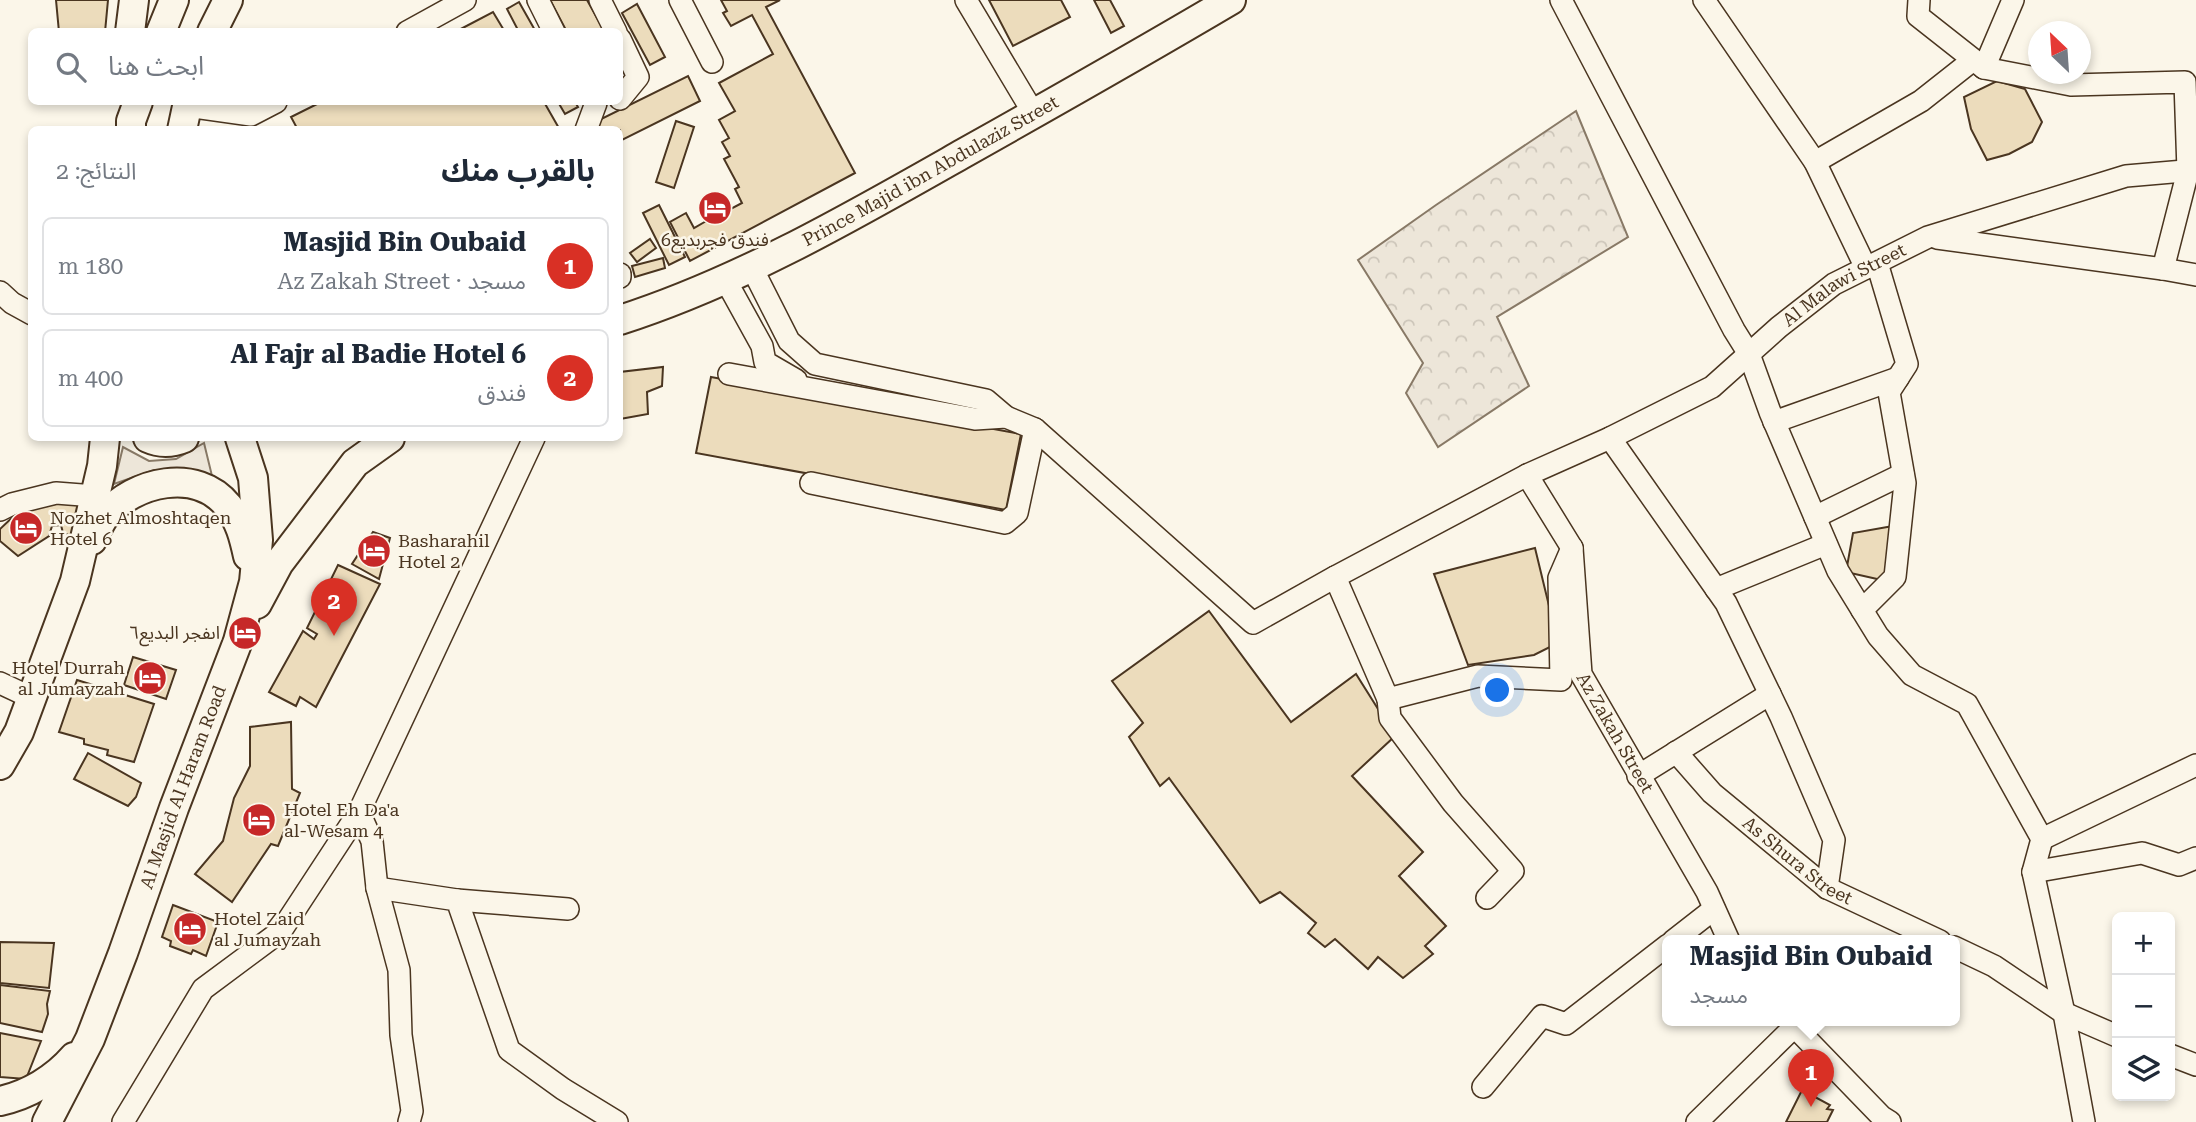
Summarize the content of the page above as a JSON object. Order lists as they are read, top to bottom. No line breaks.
{"streets":{"main road":["Prince Majid ibn Abdulaziz Street","Al Masjid Al Haram Road"],"street":["Al Malawi Street","Az Zakah Street","As Shura Street"]},"crossings":[["Al Malawi Street","Az Zakah Street"]],"places":{"hotel":["فندق فجربديع6","Nozhet Almoshtaqen Hotel 6","Basharahil Hotel 2","اىفجر البديع٦","Hotel Durrah al Jumayzah","Hotel Eh Da'a al-Wesam 4","Hotel Zaid al Jumayzah"]},"north":"top left","page":{"search":"ابحث هنا","heading":["بالقرب منك","النتائج: 2"],"list":[{"mark":"1","name":"Masjid Bin Oubaid","note":"مسجد · Az Zakah Street","value":"180 m"},{"mark":"2","name":"Al Fajr al Badie Hotel 6","note":"فندق","value":"400 m"}],"pins":["2","1"],"map_buttons":["+","−"],"popup":["Masjid Bin Oubaid","مسجد"]}}
